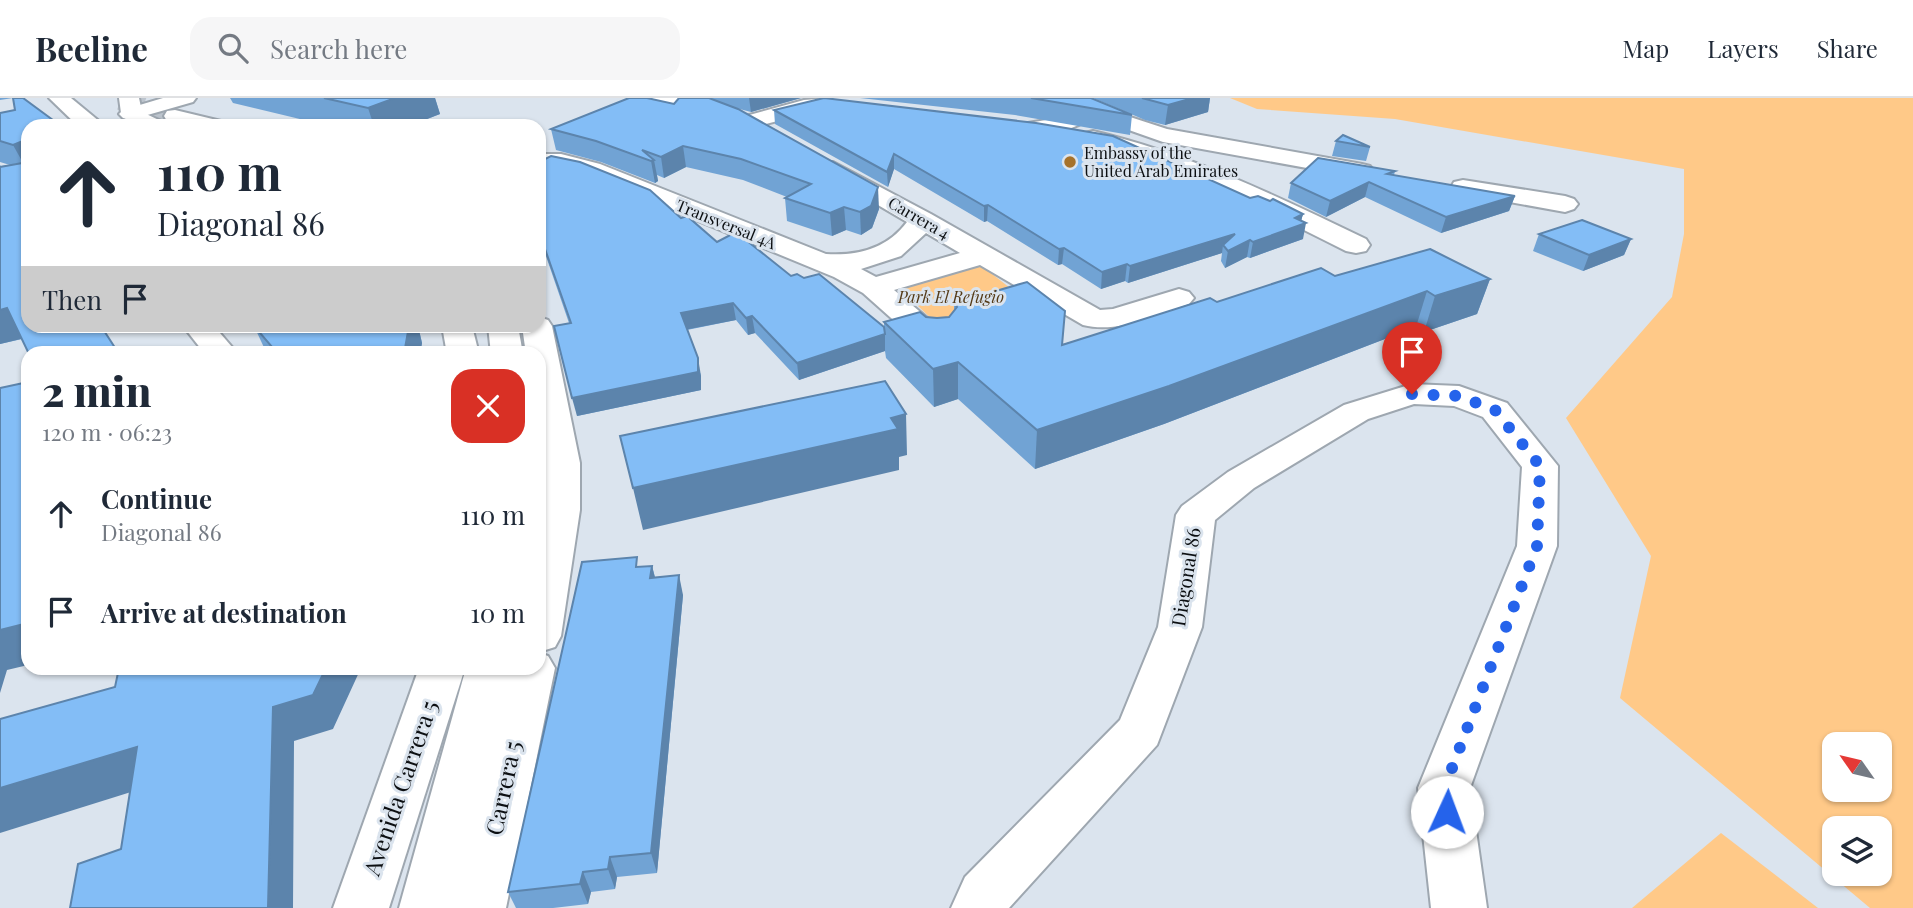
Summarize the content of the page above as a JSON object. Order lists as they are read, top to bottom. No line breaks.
{"streets":{"street":["Carrera 4","Transversal 4A","Diagonal 86","Avenida Carrera 5","Carrera 5"]},"parks":["Park El Refugio"],"places":["Embassy of the United Arab Emirates"],"north":"top left","page":{"header":"Beeline","search":"Search here","nav":["Map","Layers","Share"],"turn":["110 m","Diagonal 86"],"then":"Then","heading":["2 min","120 m · 06:23"],"list":[{"name":"Continue","note":"Diagonal 86","value":"110 m"},{"name":"Arrive at destination","value":"10 m"}]}}
